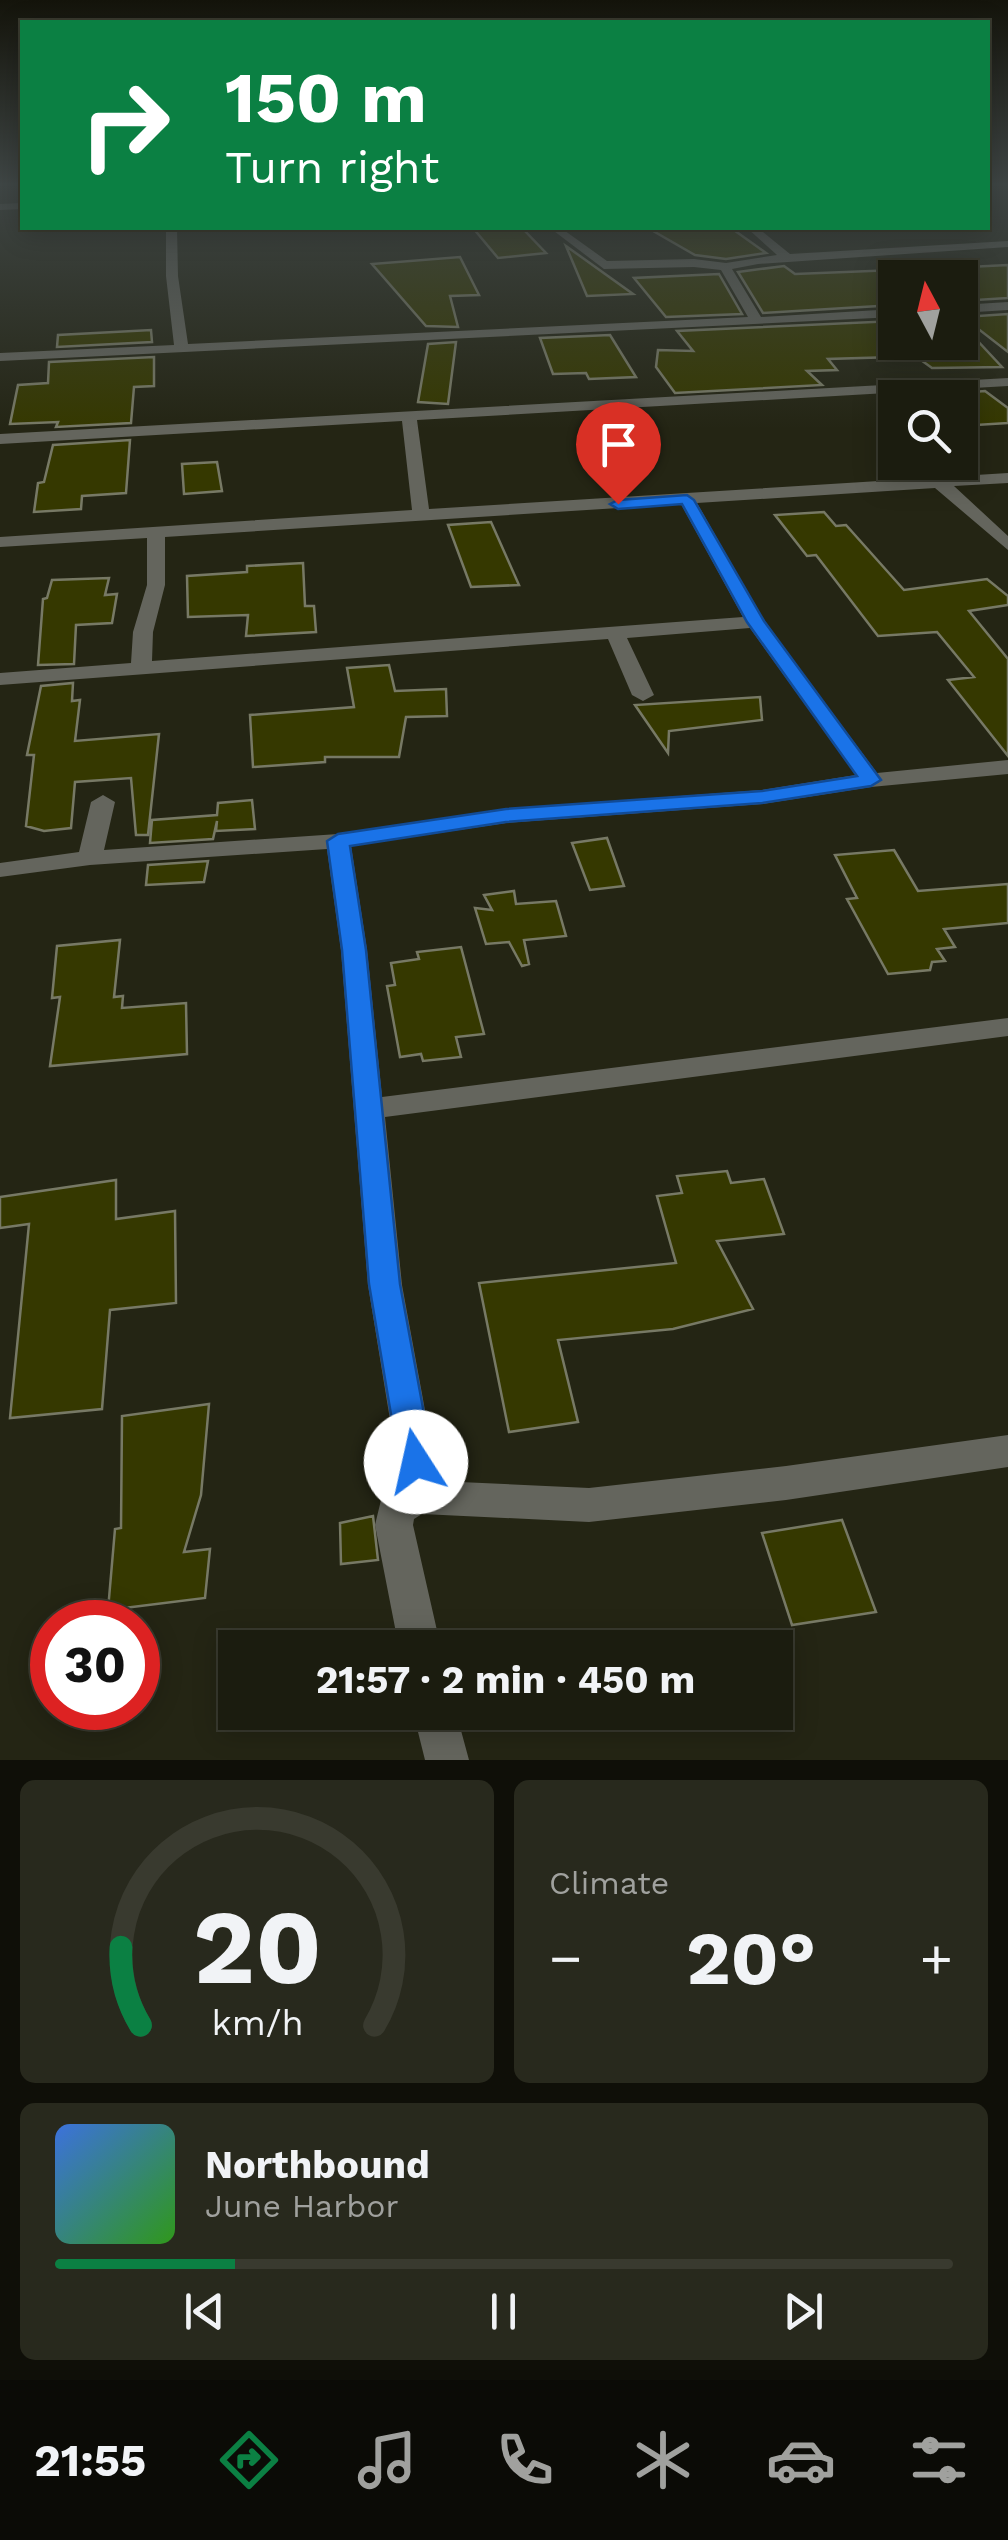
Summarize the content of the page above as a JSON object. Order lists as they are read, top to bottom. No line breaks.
{"north":"top","page":{"turn":["150 m","Turn right"],"limit":"30","trip":"21:57 · 2 min · 450 m","tile":"Climate","heat":["−","20°","+"],"song":["Northbound","June Harbor"],"tabs":"21:55","gauge":["20","km/h"]}}
